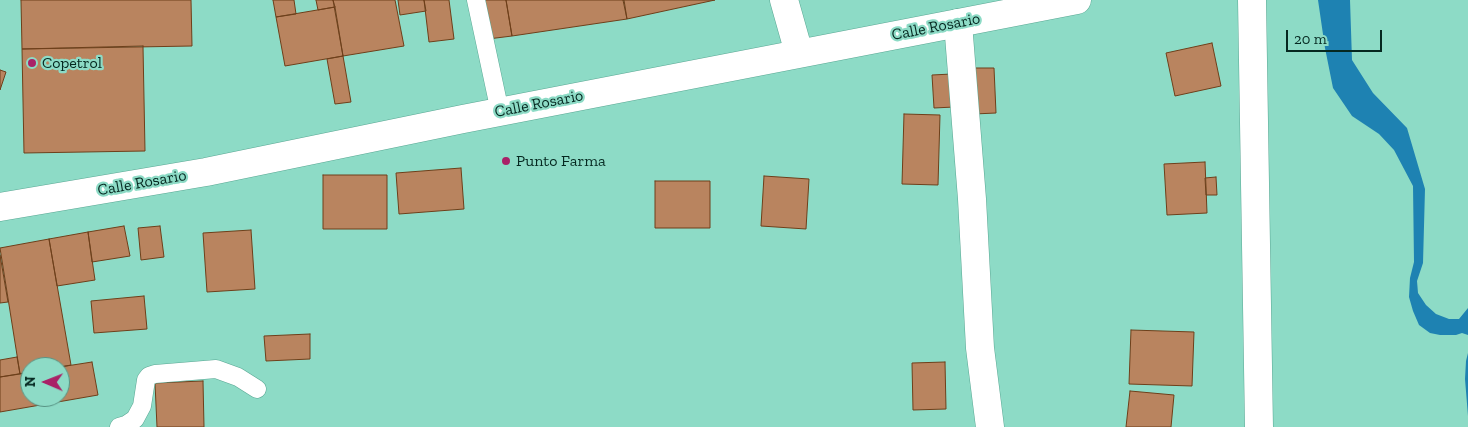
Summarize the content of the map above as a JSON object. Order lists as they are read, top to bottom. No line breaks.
{"streets":{"main road":["Calle Rosario"]},"places":["Copetrol","Punto Farma"],"scale_bar":"20 m","north":"left"}
